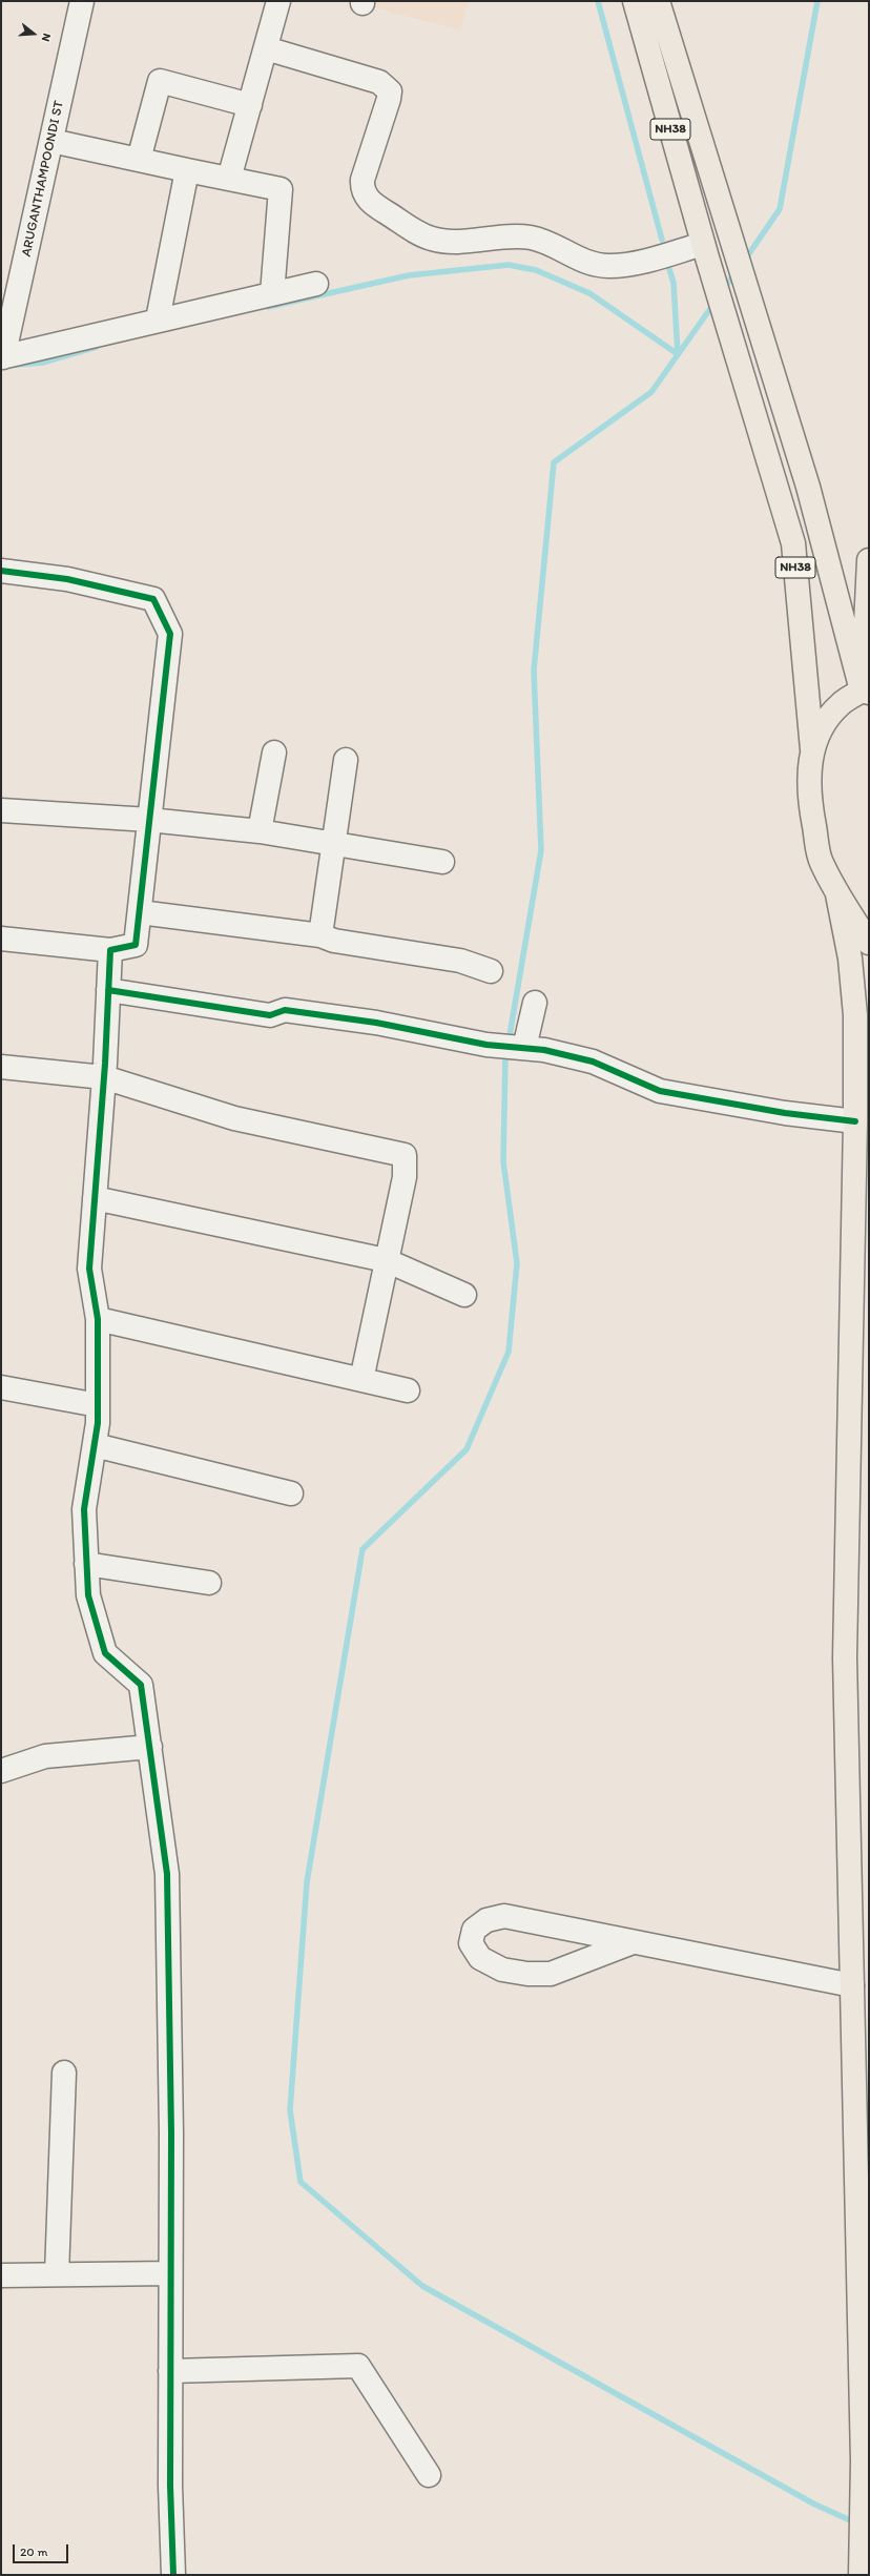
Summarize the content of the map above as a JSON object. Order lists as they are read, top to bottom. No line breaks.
{"streets":{"highway":["NH38"],"street":["ARUGANTHAMPOONDI ST"]},"scale_bar":"20 m","north":"right"}
